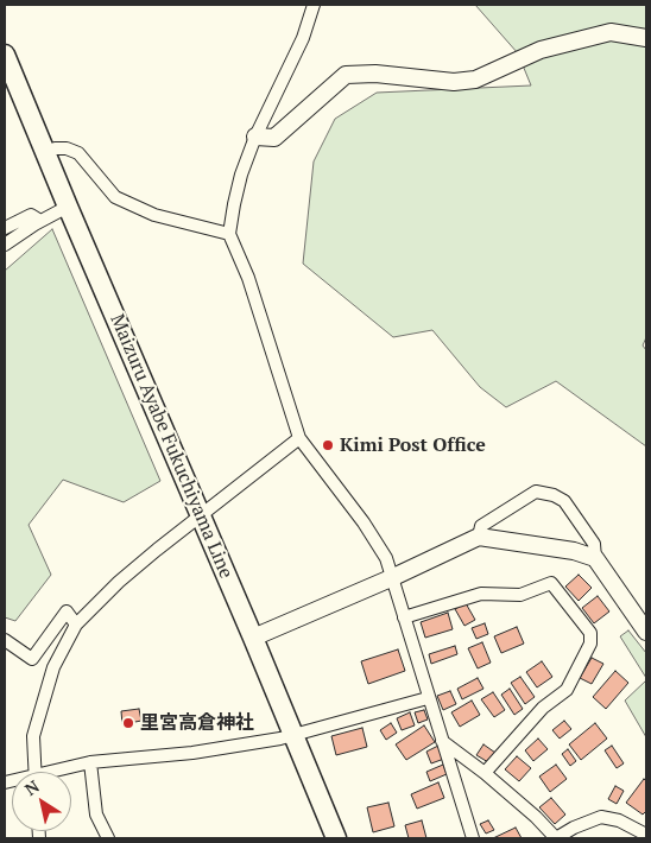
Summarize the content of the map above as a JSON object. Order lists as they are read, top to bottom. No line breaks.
{"streets":{"main road":["Maizuru Ayabe Fukuchiyama Line"]},"places":["Kimi Post Office","里宮高倉神社"],"north":"top left"}
